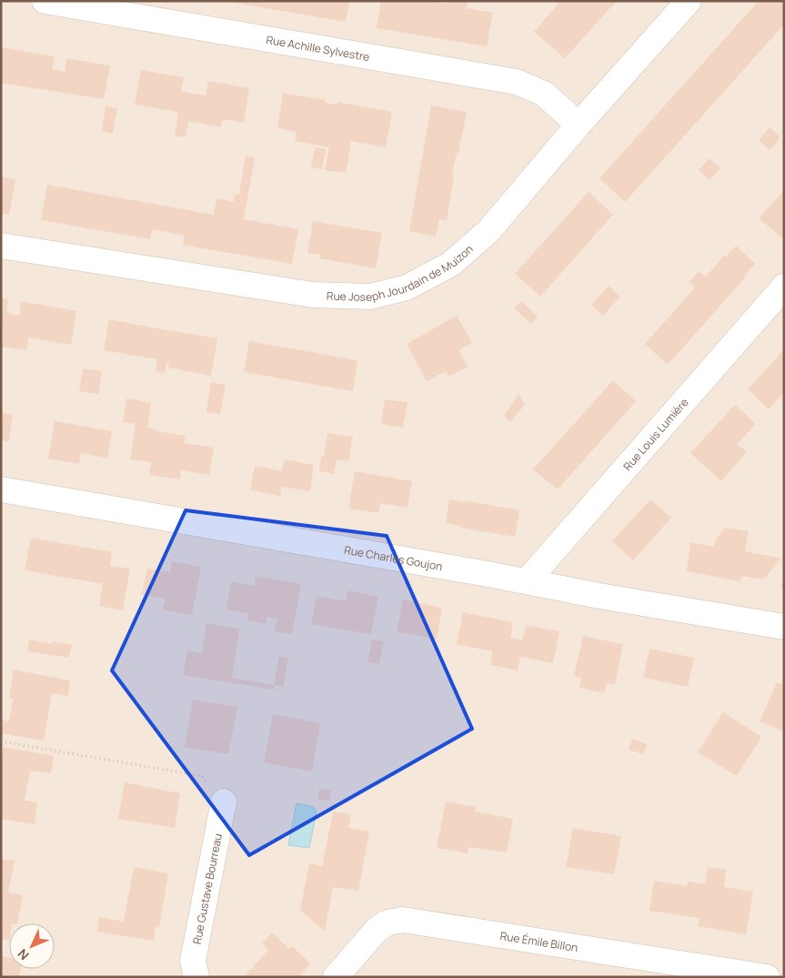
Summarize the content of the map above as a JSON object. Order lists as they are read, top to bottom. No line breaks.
{"streets":{"street":["Rue Achille Sylvestre","Rue Joseph Jourdain de Muizon","Rue Louis Lumière","Rue Charles Goujon","Rue Gustave Bourreau","Rue Émile Billon"]},"crossings":[["Rue Achille Sylvestre","Rue Joseph Jourdain de Muizon"],["Rue Louis Lumière","Rue Charles Goujon"]],"north":"bottom left"}
